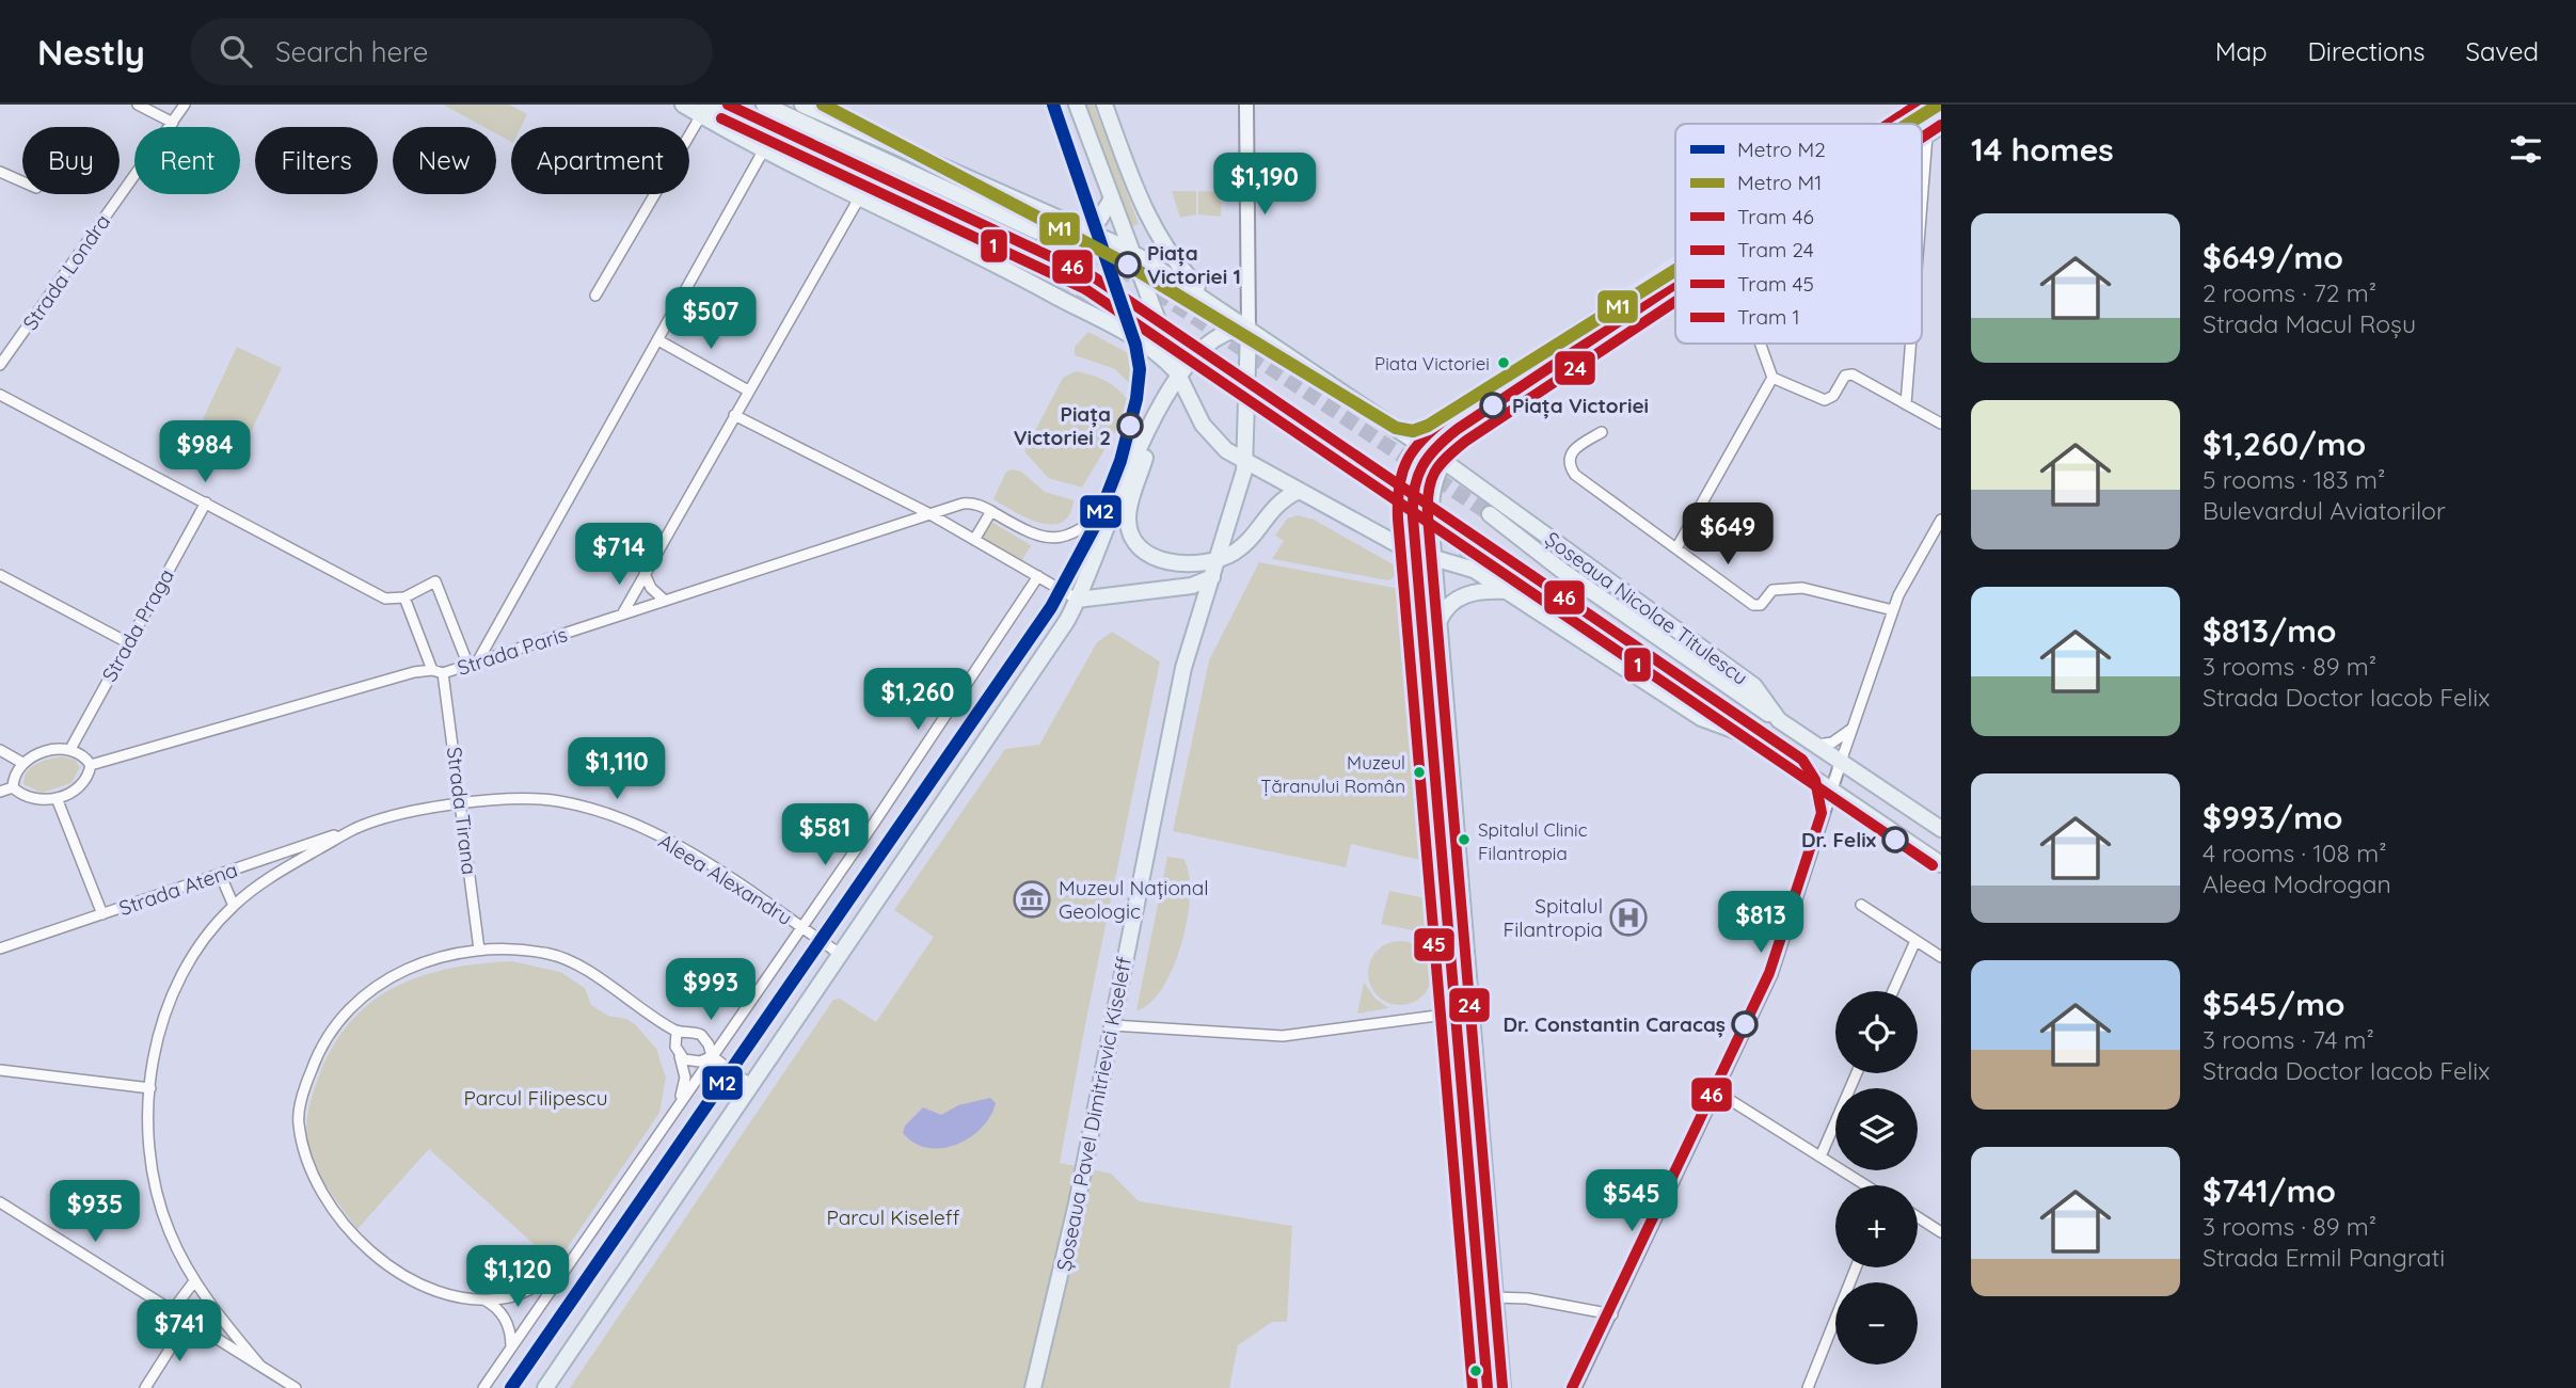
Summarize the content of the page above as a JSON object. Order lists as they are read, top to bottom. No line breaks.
{"streets":{"main road":["Șoseaua Nicolae Titulescu","Șoseaua Pavel Dimitrievici Kiseleff"],"street":["Strada Londra","Strada Praga","Strada Paris","Strada Tirana","Aleea Alexandru","Strada Atena"]},"crossings":[["Strada Praga","Strada Paris"],["Strada Paris","Strada Tirana"],["Strada Tirana","Aleea Alexandru"],["Aleea Alexandru","Strada Atena"]],"parks":["Parcul Filipescu","Parcul Kiseleff"],"places":{"other":["Piața Victoriei 1","Piata Victoriei","Piața Victoriei","Piața Victoriei 2","Muzeul Țăranului Român","Spitalul Clinic Filantropia","Dr. Felix","Dr. Constantin Caracaș"],"museum":["Muzeul Național Geologic"],"hospital":["Spitalul Filantropia"]},"lines":["metro line M2","metro line M1","tram line 46","tram line 45","tram line 1","tram line 24"],"legend":["Metro M2","Metro M1","Tram 46","Tram 24","Tram 45","Tram 1"],"page":{"header":"Nestly","search":"Search here","nav":["Map","Directions","Saved"],"heading":"14 homes","chip":["Buy","Rent","Filters","New","Apartment"],"price":["$1,190","$507","$984","$649","$714","$1,260","$1,110","$581","$813","$993","$545","$935","$1,120","$741"],"list":[{"name":"$649/mo","note":"2 rooms · 72 m² · Strada Macul Roșu"},{"name":"$1,260/mo","note":"5 rooms · 183 m² · Bulevardul Aviatorilor"},{"name":"$813/mo","note":"3 rooms · 89 m² · Strada Doctor Iacob Felix"},{"name":"$993/mo","note":"4 rooms · 108 m² · Aleea Modrogan"},{"name":"$545/mo","note":"3 rooms · 74 m² · Strada Doctor Iacob Felix"},{"name":"$741/mo","note":"3 rooms · 89 m² · Strada Ermil Pangrati"}],"map_buttons":["+","−"]}}
